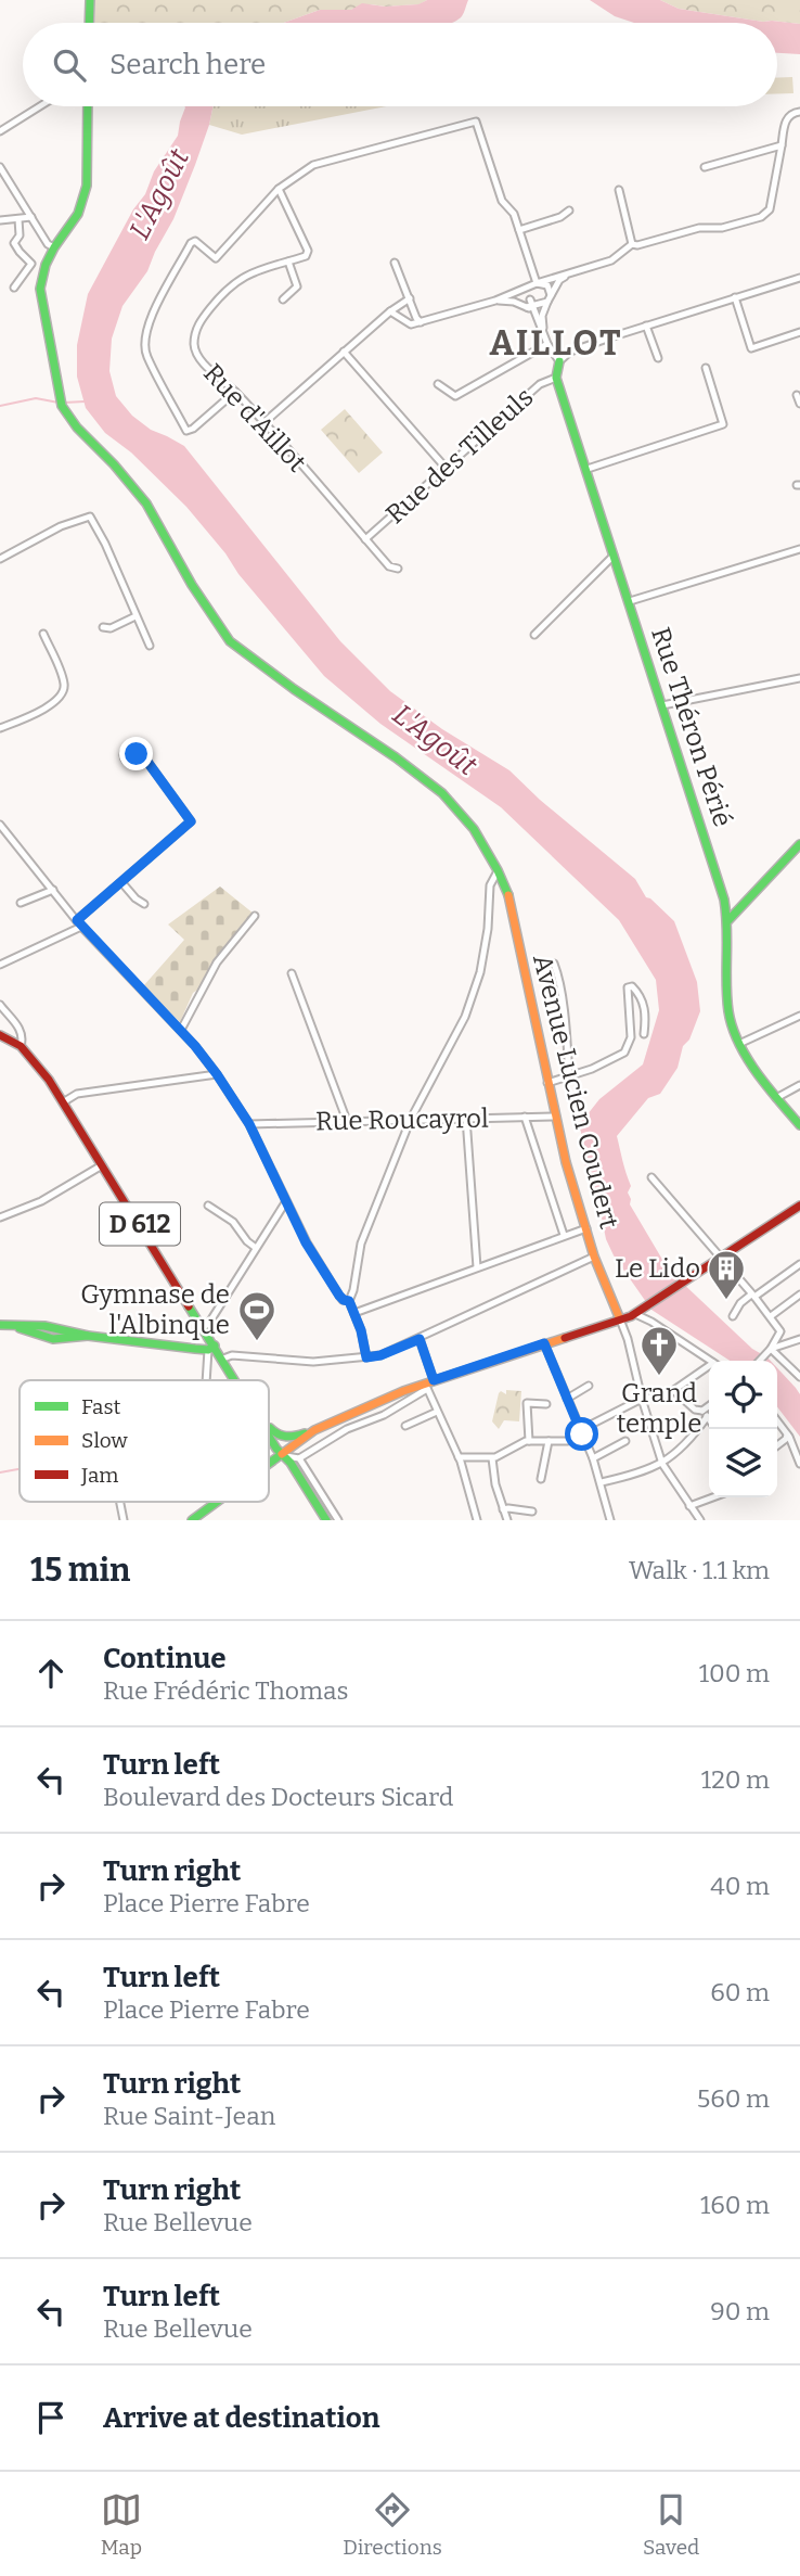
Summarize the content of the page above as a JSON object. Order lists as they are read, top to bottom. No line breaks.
{"streets":{"main road":["Rue Théron Périé","Avenue Lucien Coudert","D 612"],"street":["Rue d'Aillot","Rue des Tilleuls","Rue Roucayrol"]},"crossings":[["Rue d'Aillot","Rue des Tilleuls"],["Rue des Tilleuls","Rue Théron Périé"],["Avenue Lucien Coudert","Rue Roucayrol"]],"districts":["AILLOT"],"water":["L'Agoût"],"places":{"building":["Le Lido"],"sports":["Gymnase de l'Albinque"],"church":["Grand temple"]},"legend":["Fast","Slow","Jam"],"page":{"search":"Search here","heading":["15 min","Walk · 1.1 km"],"list":[["Continue","Rue Frédéric Thomas","100 m"],["Turn left","Boulevard des Docteurs Sicard","120 m"],["Turn right","Place Pierre Fabre","40 m"],["Turn left","Place Pierre Fabre","60 m"],["Turn right","Rue Saint-Jean","560 m"],["Turn right","Rue Bellevue","160 m"],["Turn left","Rue Bellevue","90 m"],"Arrive at destination"],"nav":["Map","Directions","Saved"]}}
